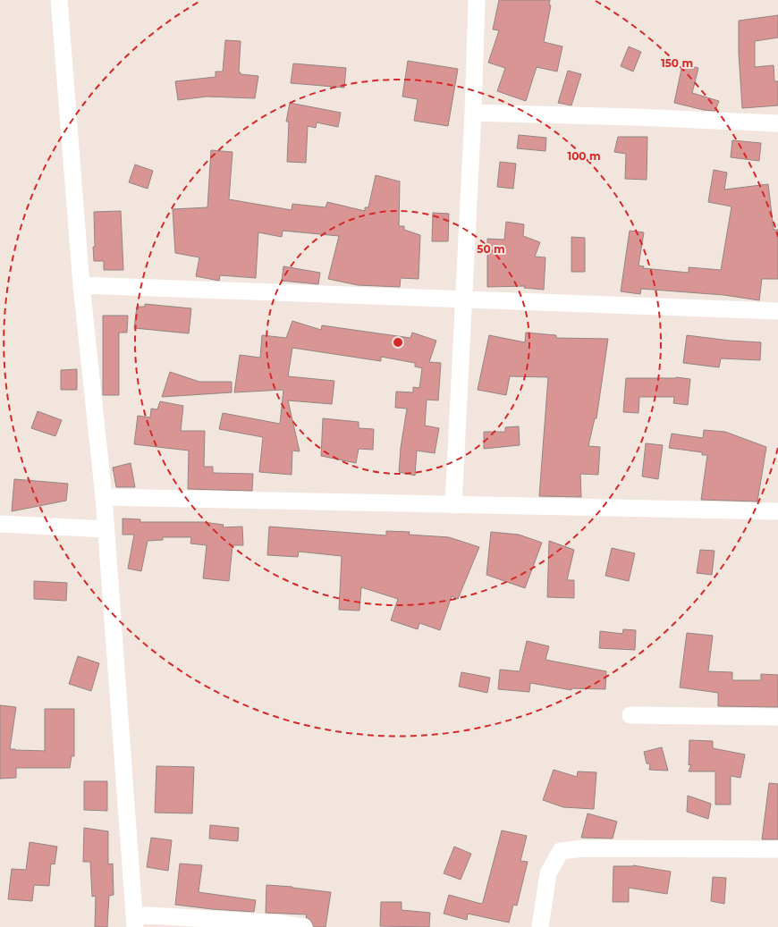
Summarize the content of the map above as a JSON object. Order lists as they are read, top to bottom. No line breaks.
{"rings":["150 m","100 m","50 m"]}
